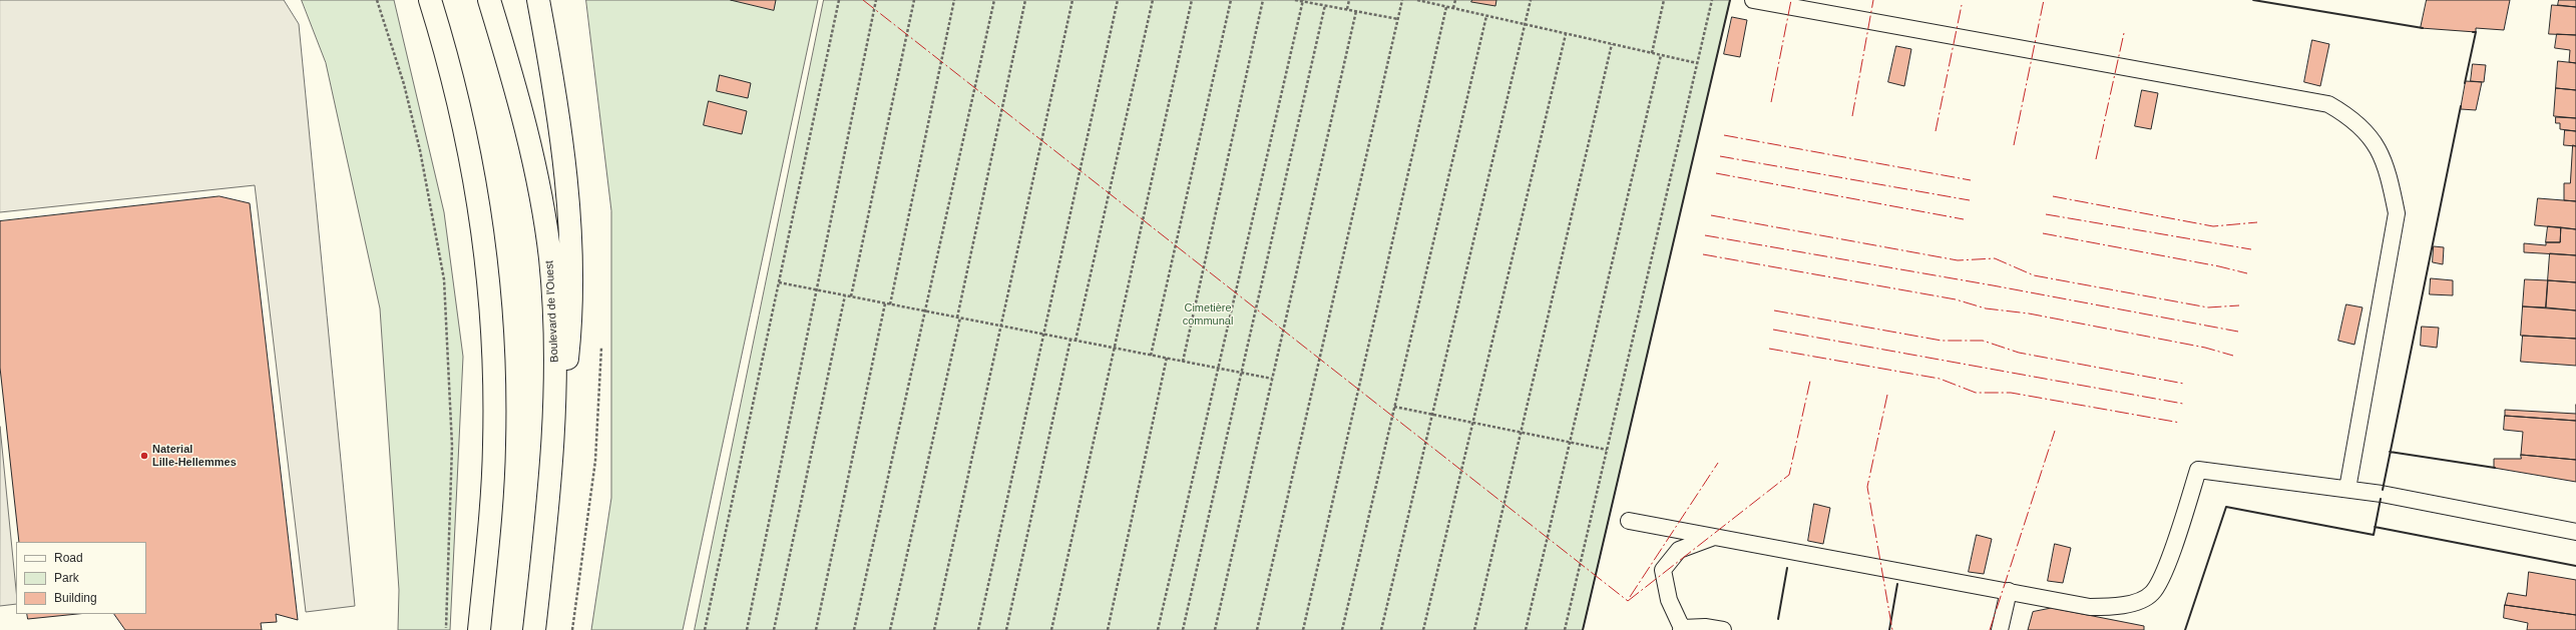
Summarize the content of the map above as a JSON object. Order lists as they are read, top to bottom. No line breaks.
{"streets":{"main road":["Boulevard de l'Ouest"]},"parks":["Cimetière communal"],"places":["Naterial Lille-Hellemmes"],"legend":["Road","Park","Building"]}
